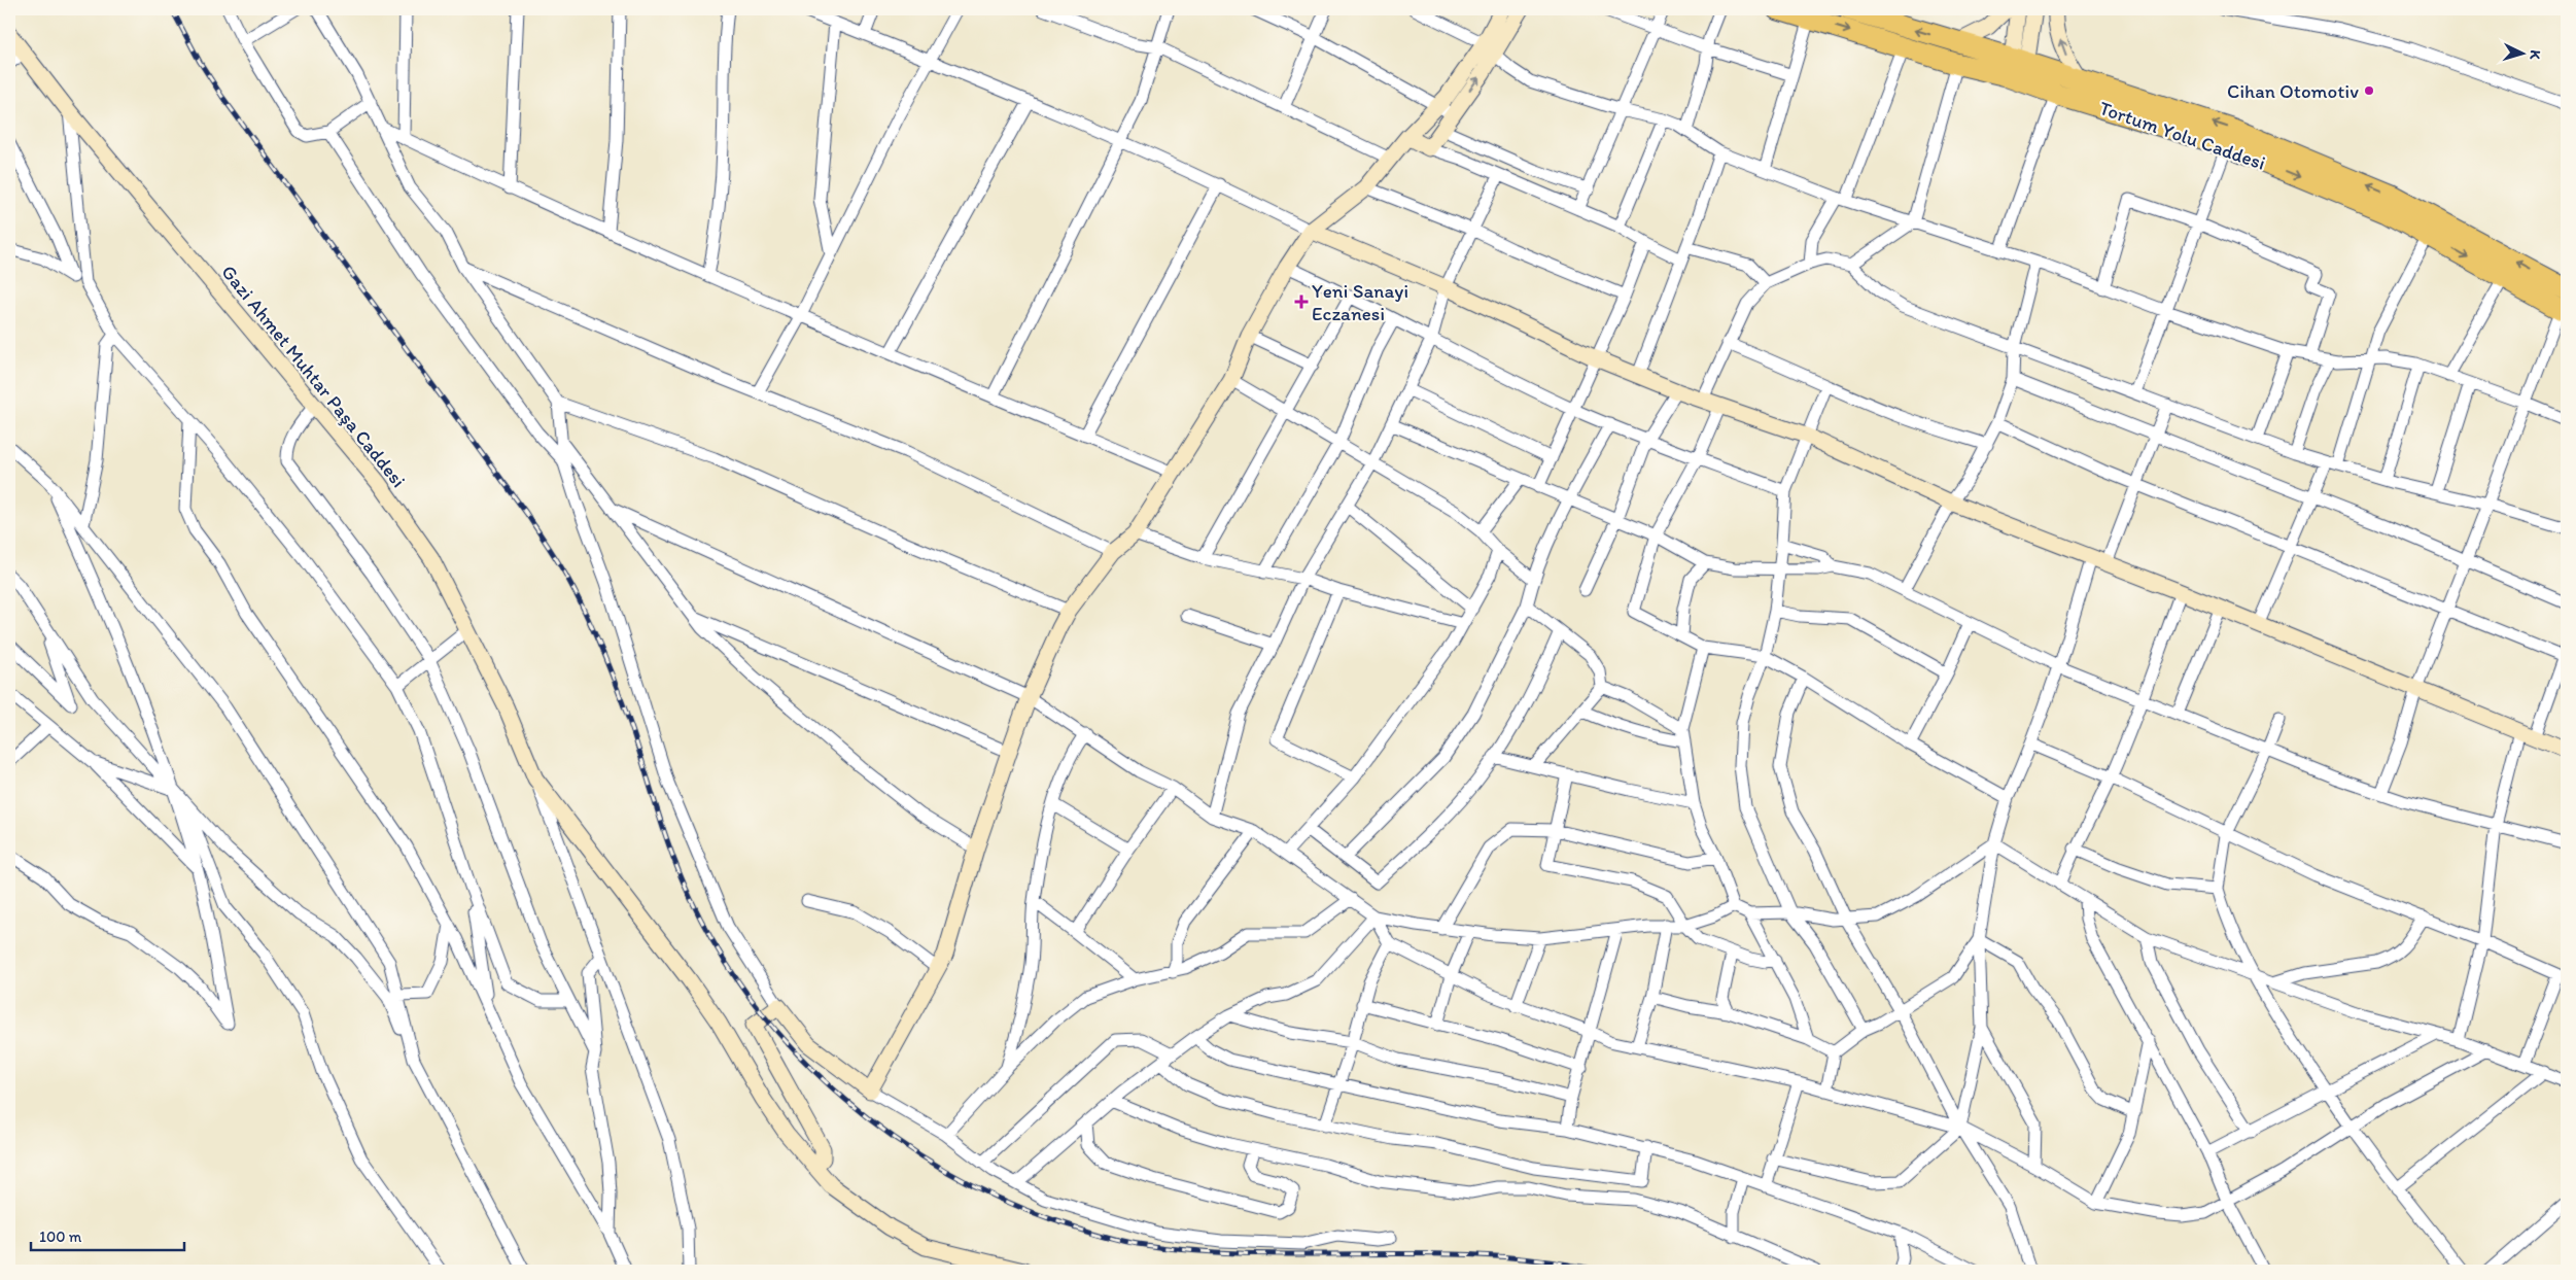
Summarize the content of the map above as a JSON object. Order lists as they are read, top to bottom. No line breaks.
{"streets":{"highway":["Tortum Yolu Caddesi"],"street":["Gazi Ahmet Muhtar Paşa Caddesi"]},"places":{"other":["Cihan Otomotiv"],"health":["Yeni Sanayi Eczanesi"]},"scale_bar":"100 m","north":"right"}
